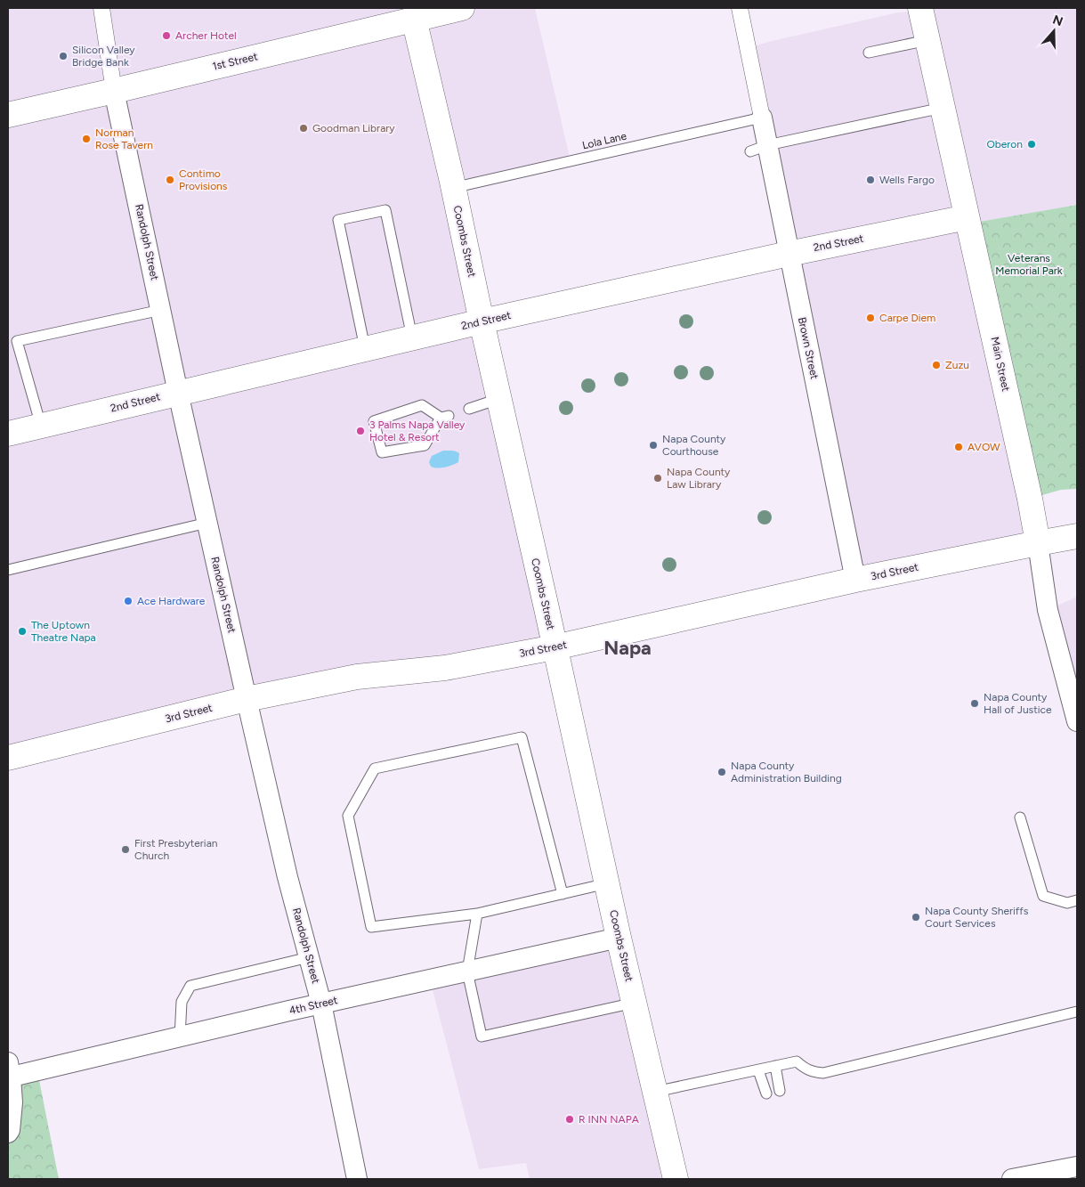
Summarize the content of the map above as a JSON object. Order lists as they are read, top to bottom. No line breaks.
{"streets":{"street":["1st Street","Coombs Street","Randolph Street","2nd Street","Brown Street","Main Street","3rd Street","4th Street"],"lane":["Lola Lane"]},"crossings":[["1st Street","Coombs Street"],["1st Street","Randolph Street"],["Lola Lane","Coombs Street"],["Lola Lane","Brown Street"],["Coombs Street","2nd Street"],["Coombs Street","3rd Street"],["Coombs Street","4th Street"],["Randolph Street","2nd Street"],["Randolph Street","3rd Street"],["Randolph Street","4th Street"],["2nd Street","Brown Street"],["2nd Street","Main Street"],["Brown Street","3rd Street"],["Main Street","3rd Street"]],"districts":["Napa"],"parks":["Veterans Memorial Park"],"places":["Archer Hotel","Silicon Valley Bridge Bank","Goodman Library","Norman Rose Tavern","Oberon","Contimo Provisions","Wells Fargo","Carpe Diem","Zuzu","3 Palms Napa Valley Hotel & Resort","Napa County Courthouse","AVOW","Napa County Law Library","Ace Hardware","The Uptown Theatre Napa","Napa County Hall of Justice","Napa County Administration Building","First Presbyterian Church","Napa County Sheriffs Court Services","R INN NAPA"],"north":"top"}
